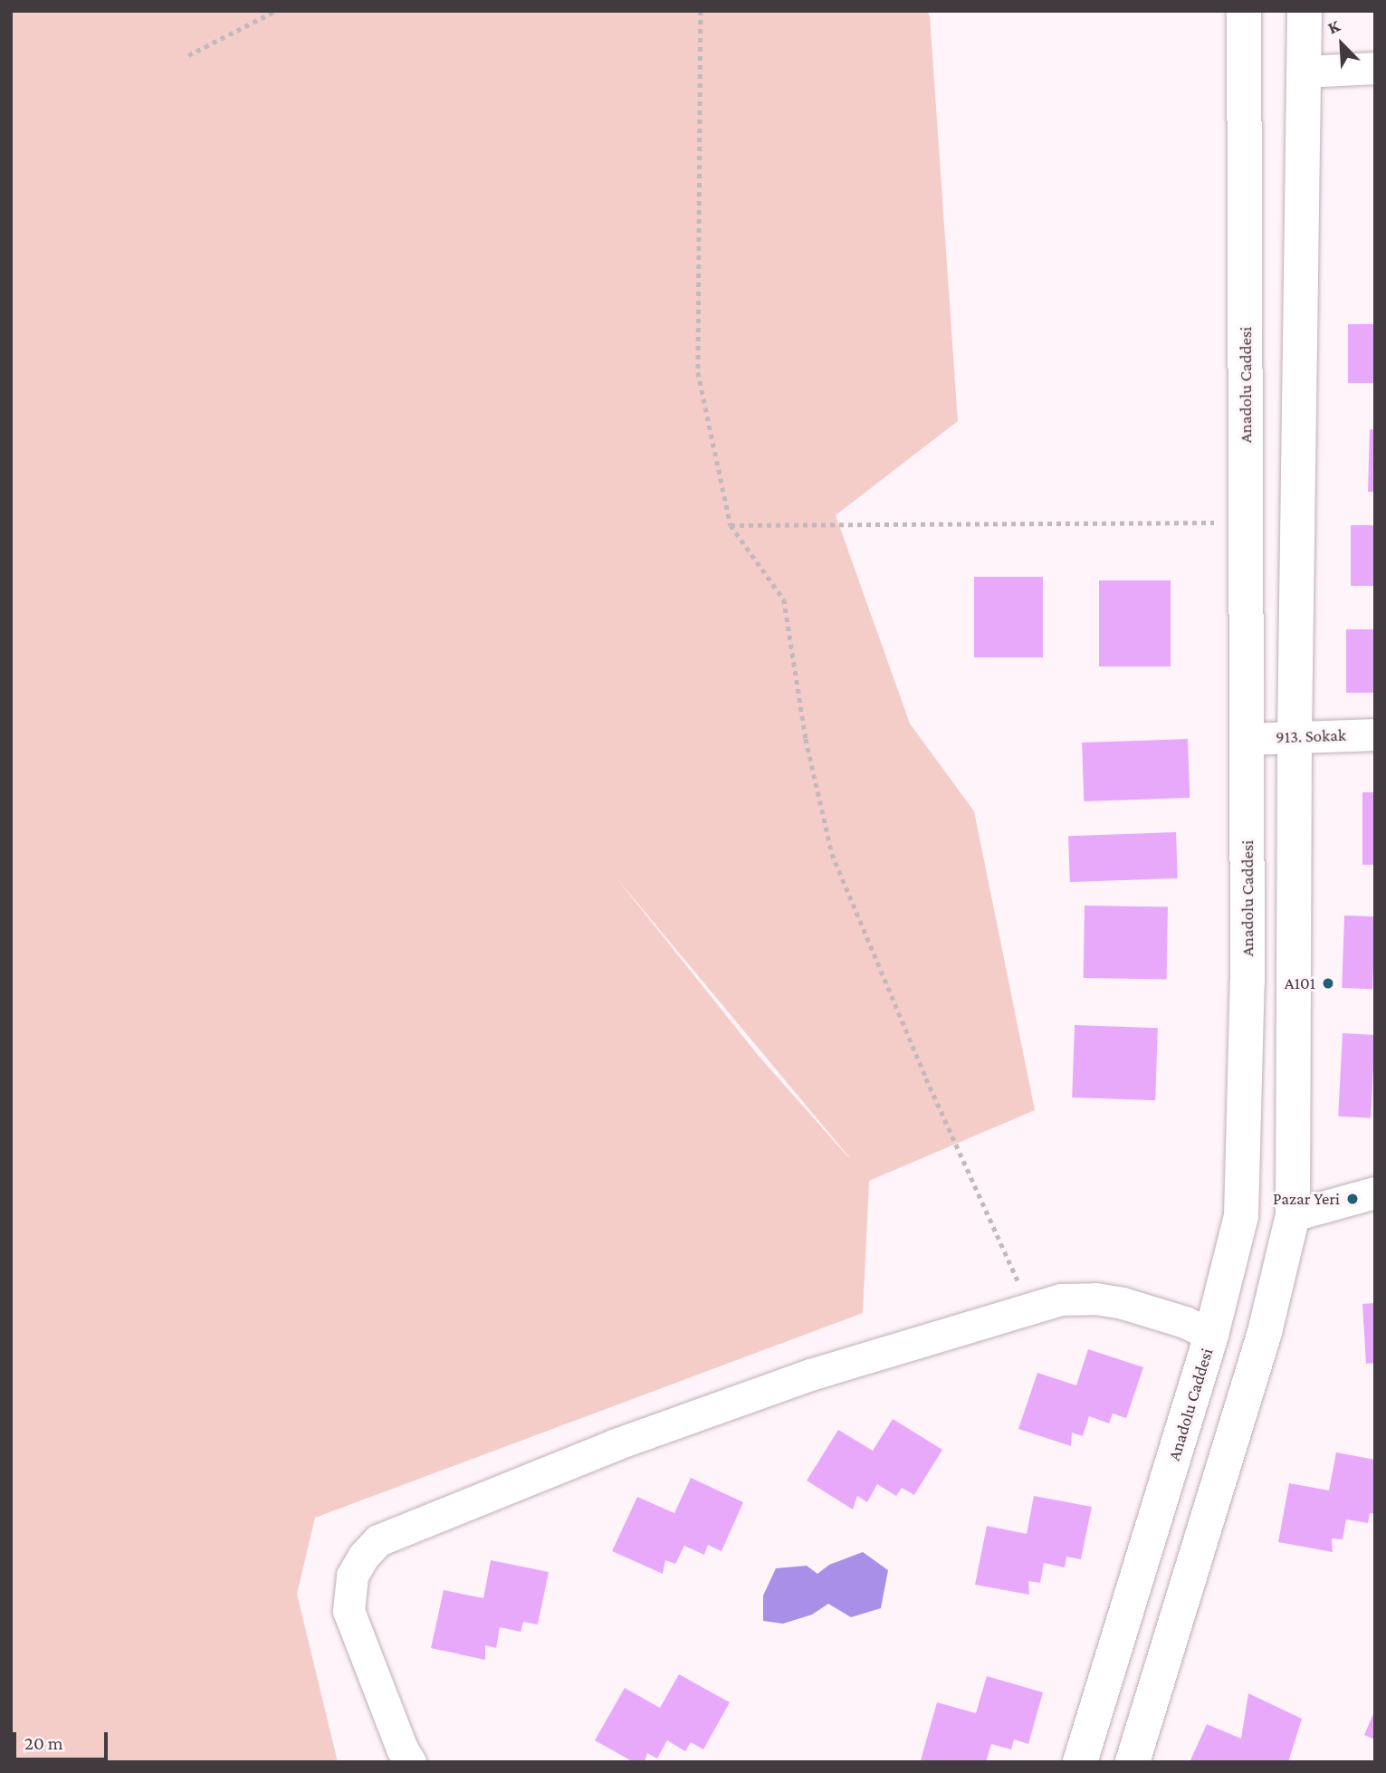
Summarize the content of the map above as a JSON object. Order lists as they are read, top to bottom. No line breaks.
{"streets":{"main road":["Anadolu Caddesi"],"street":["913. Sokak"]},"crossings":[["Anadolu Caddesi","913. Sokak"]],"places":["A101","Pazar Yeri"],"scale_bar":"20 m","north":"top left"}
